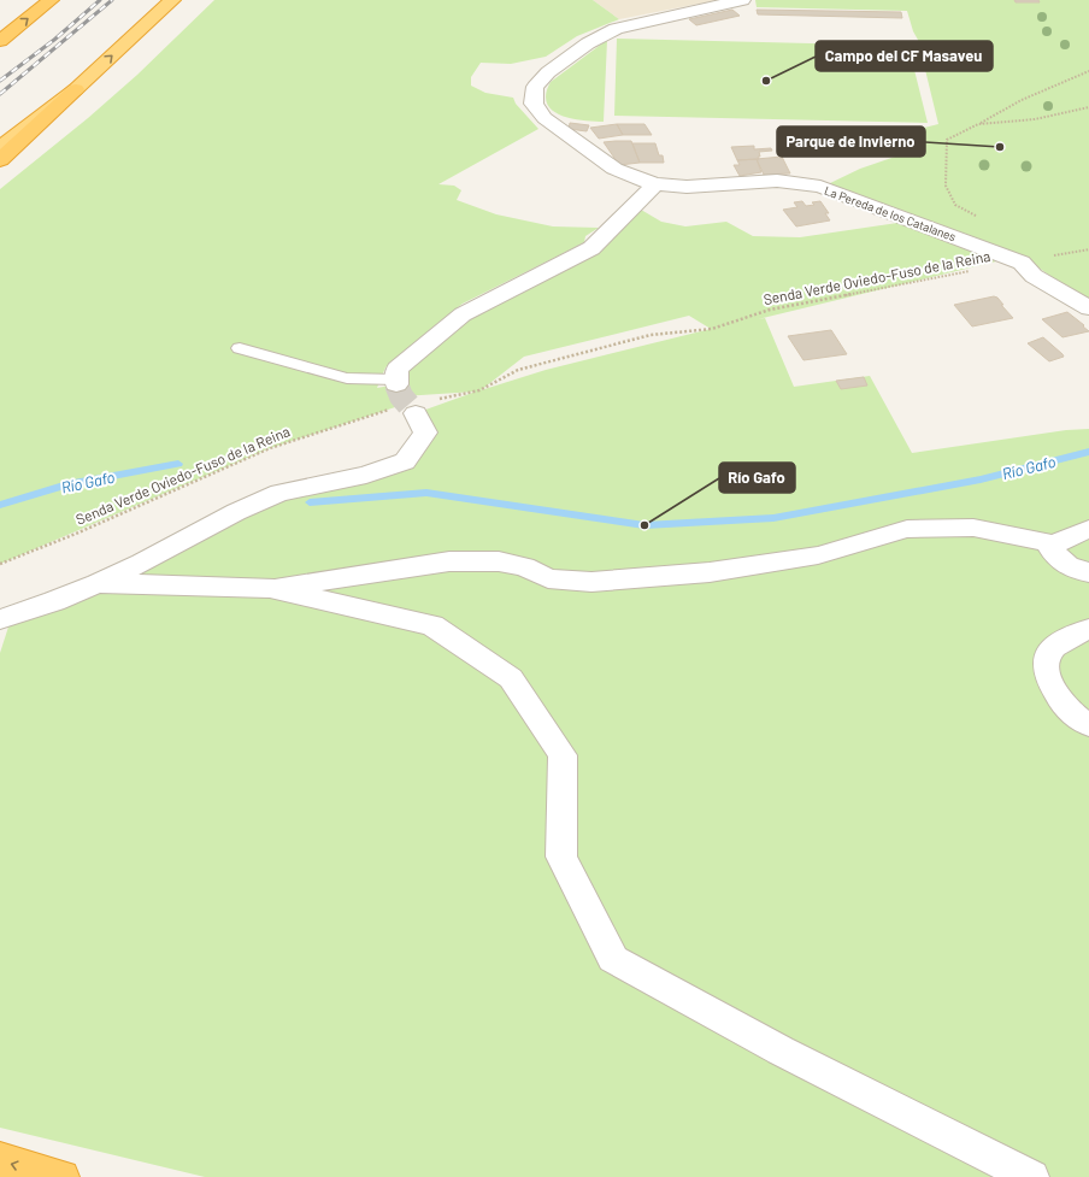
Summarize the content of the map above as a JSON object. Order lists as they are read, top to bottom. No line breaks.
{"streets":{"street":["La Pereda de los Catalanes"],"path":["Senda Verde Oviedo-Fuso de la Reina"]},"crossings":[["La Pereda de los Catalanes","Senda Verde Oviedo-Fuso de la Reina"]],"water":["Río Gafo"],"places":["Campo del CF Masaveu","Parque de Invierno","Río Gafo"]}
